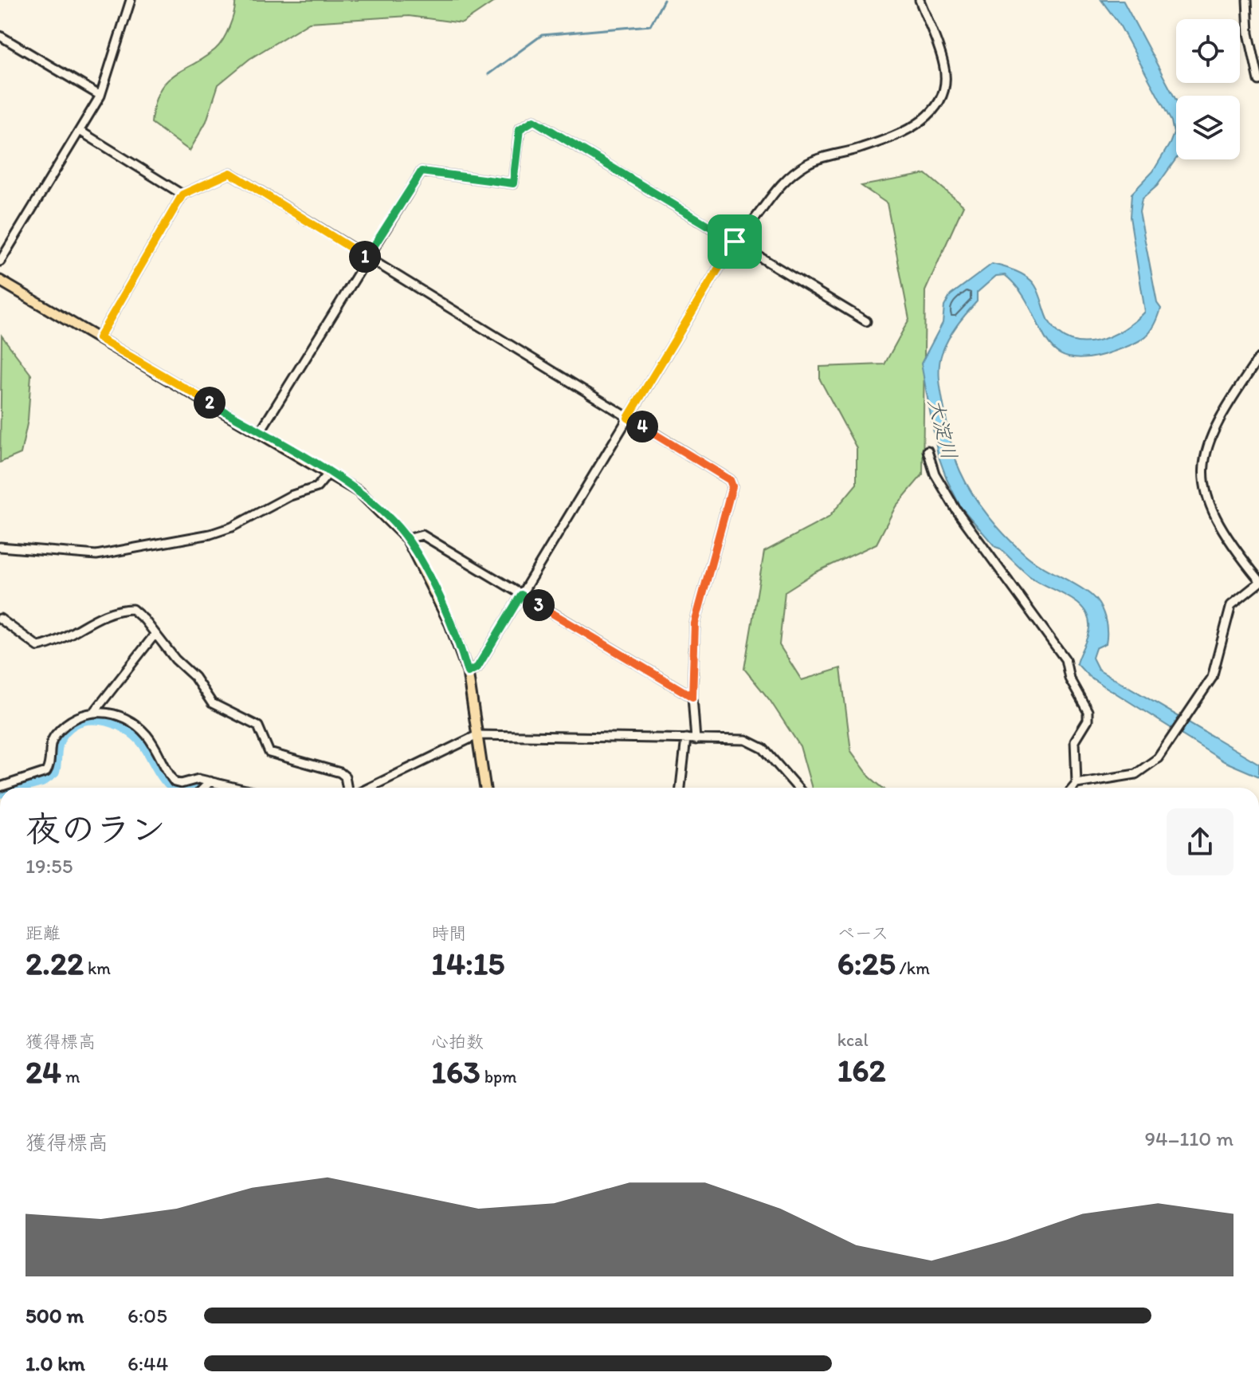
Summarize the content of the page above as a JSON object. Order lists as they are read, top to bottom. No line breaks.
{"water":["大淀川"],"page":{"pins":["1","2","4","3"],"heading":["夜のラン","19:55"],"stats":[["距離","2.22 km"],["時間","14:15"],["ペース","6:25 /km"],["獲得標高","24 m"],["心拍数","163 bpm"],["kcal","162"]],"chart":["獲得標高","94–110 m"],"list":[{"name":"500 m","note":"6:05"},{"name":"1.0 km","note":"6:44"}]}}
